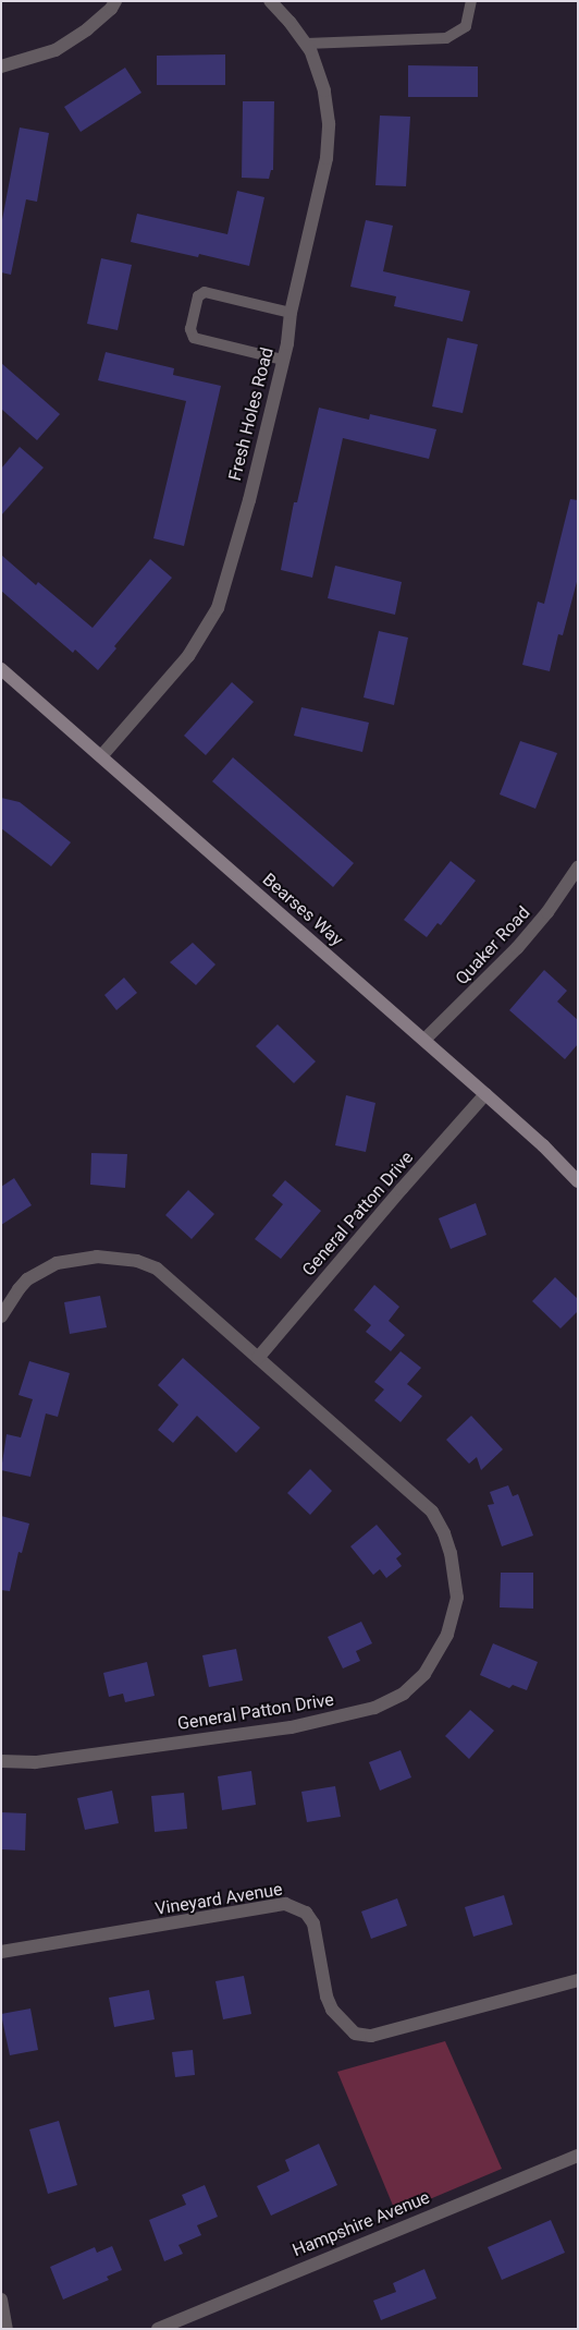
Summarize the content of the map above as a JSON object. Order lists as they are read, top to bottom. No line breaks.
{"streets":{"main road":["Bearses Way"],"street":["Fresh Holes Road","Quaker Road","General Patton Drive","Vineyard Avenue","Hampshire Avenue"]},"crossings":[["Fresh Holes Road","Bearses Way"],["Bearses Way","Quaker Road"],["Bearses Way","General Patton Drive"]]}
